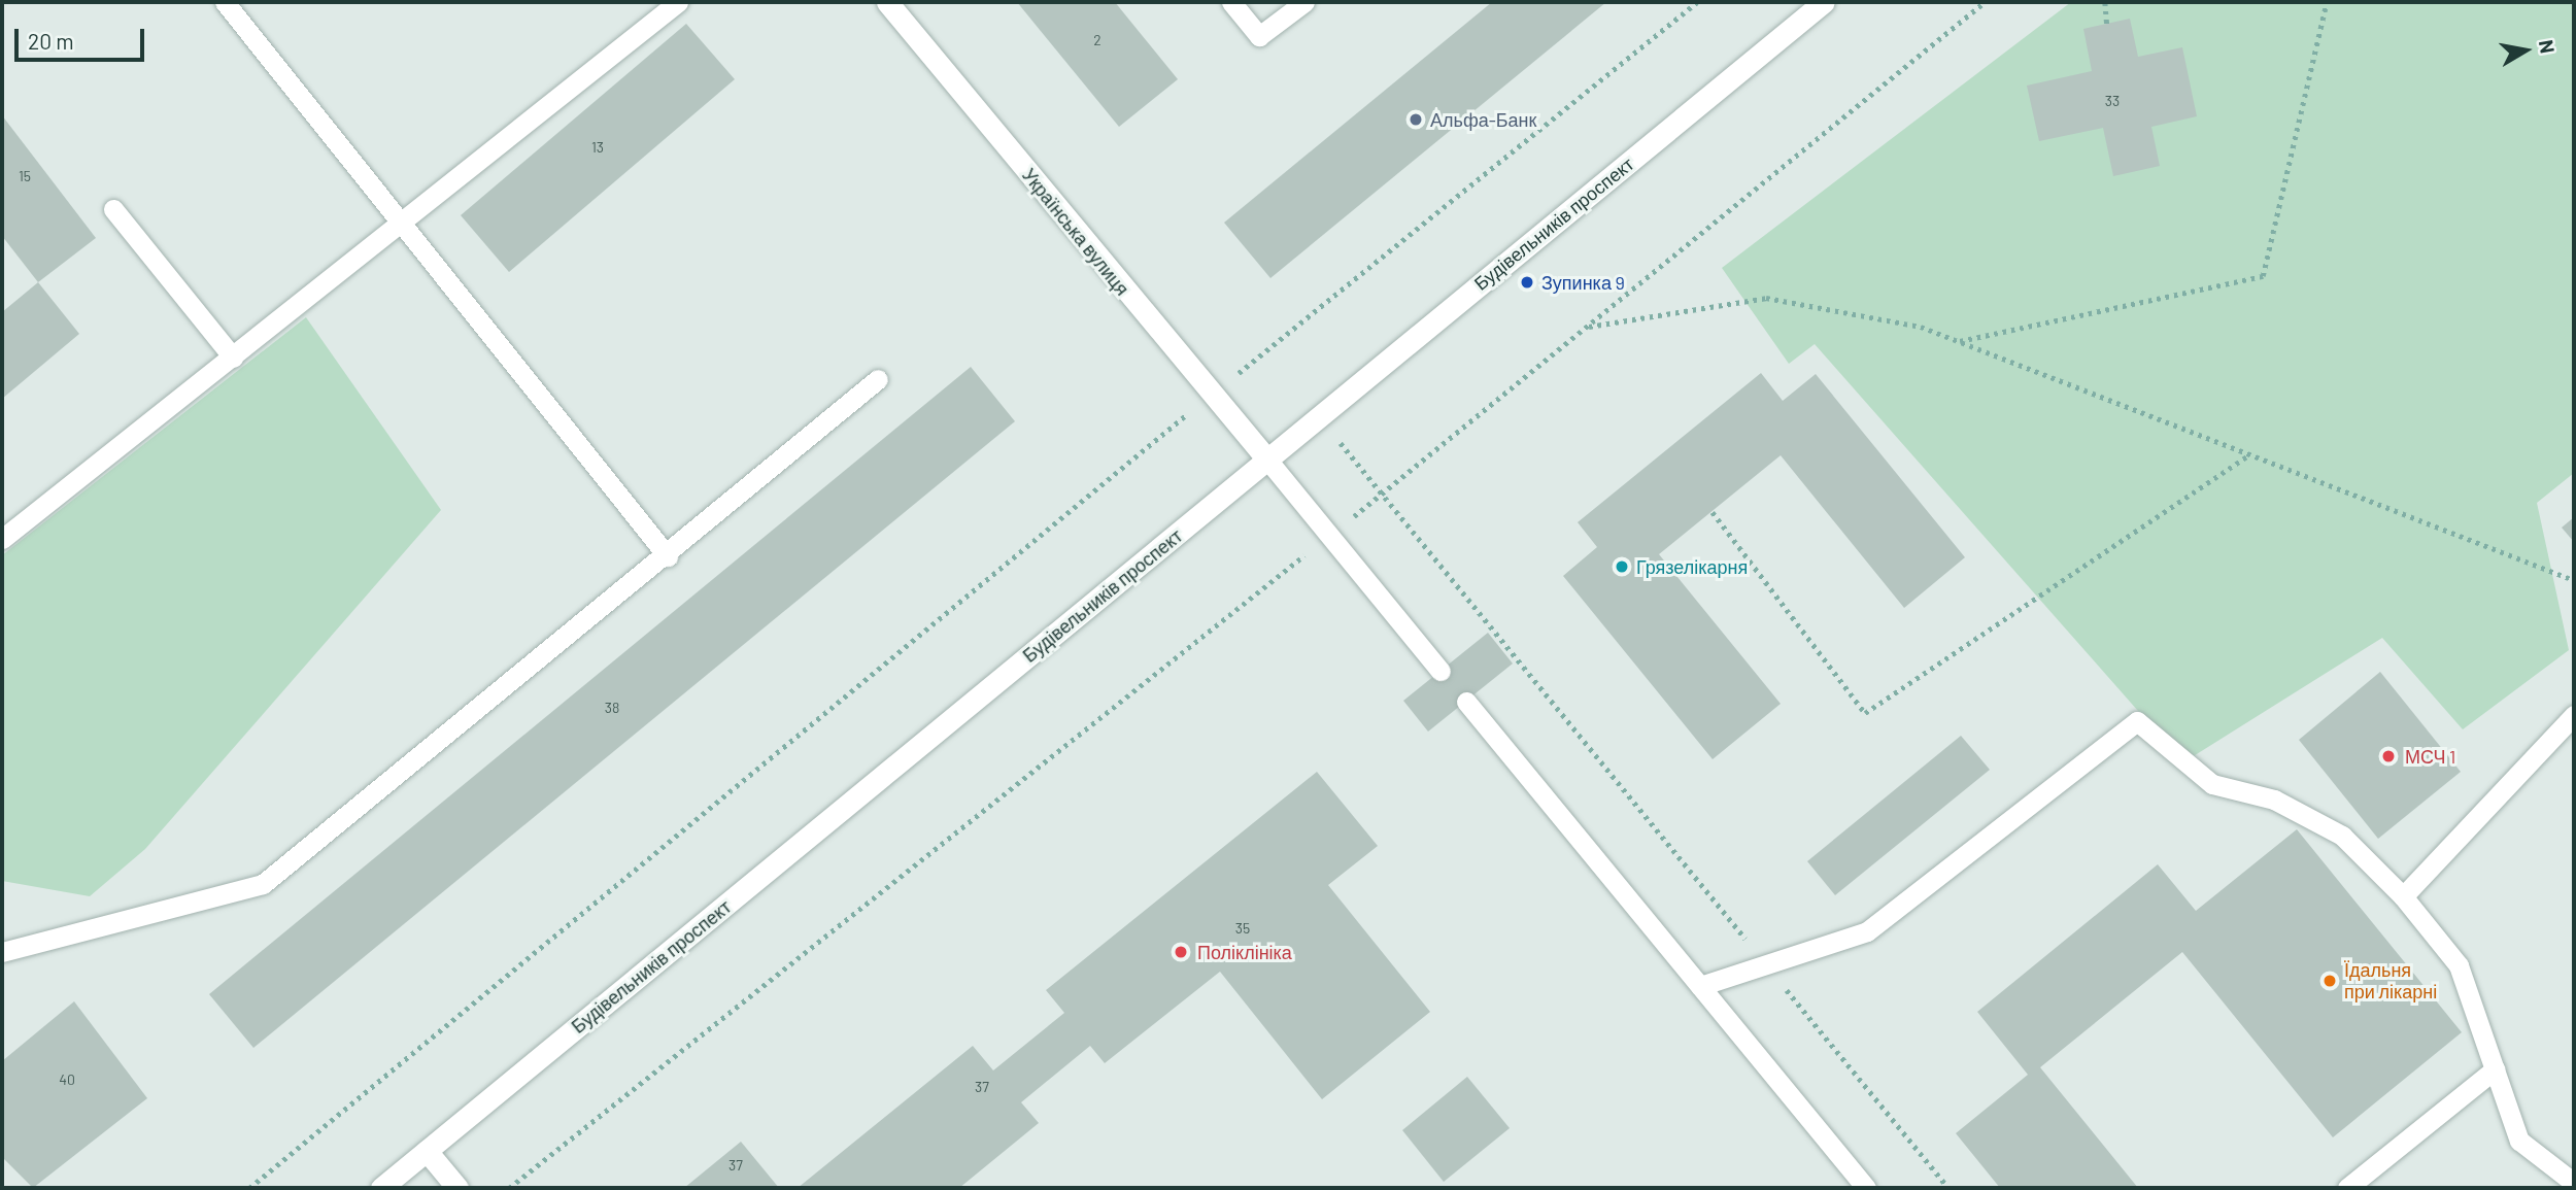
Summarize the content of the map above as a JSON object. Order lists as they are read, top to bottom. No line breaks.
{"streets":{"street":["Будівельників проспект","Українська вулиця"]},"crossings":[["Будівельників проспект","Українська вулиця"]],"places":["Альфа-Банк","Зупинка 9","Грязелікарня","МСЧ 1","Поліклініка","Їдальня при лікарні"],"house_numbers":["2","33","13","15","38","35","40","37","37"],"scale_bar":"20 m","north":"right"}
